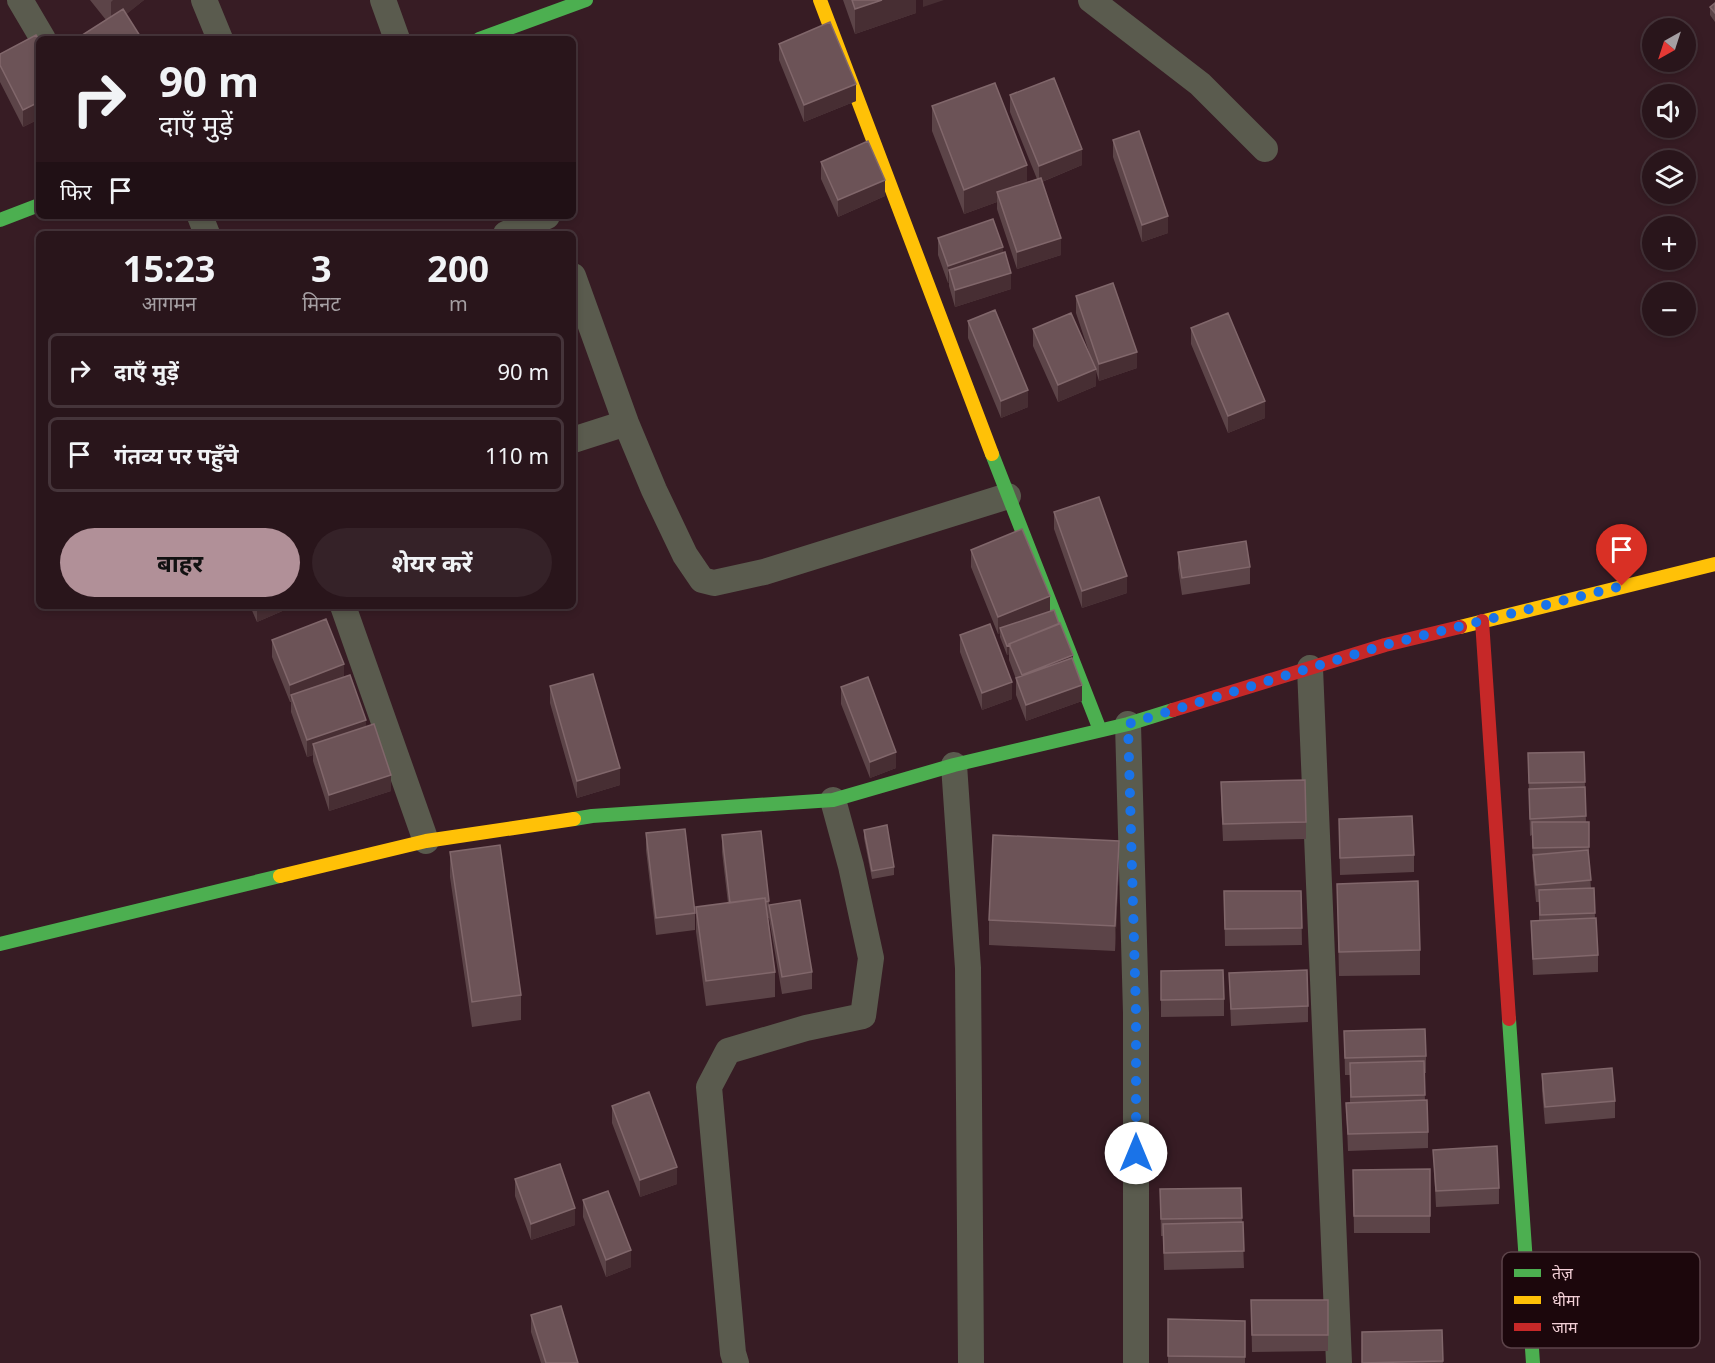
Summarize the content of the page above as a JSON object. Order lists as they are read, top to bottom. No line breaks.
{"legend":["तेज़","धीमा","जाम"],"north":"bottom left","page":{"map_buttons":["+","−"],"turn":["90 m","दाएँ मुड़ें"],"then":"फिर","eta":["15:23","आगमन","3","मिनट","200","m"],"list":[{"name":"दाएँ मुड़ें","value":"90 m"},{"name":"गंतव्य पर पहुँचे","value":"110 m"}],"buttons":["बाहर","शेयर करें"]}}
